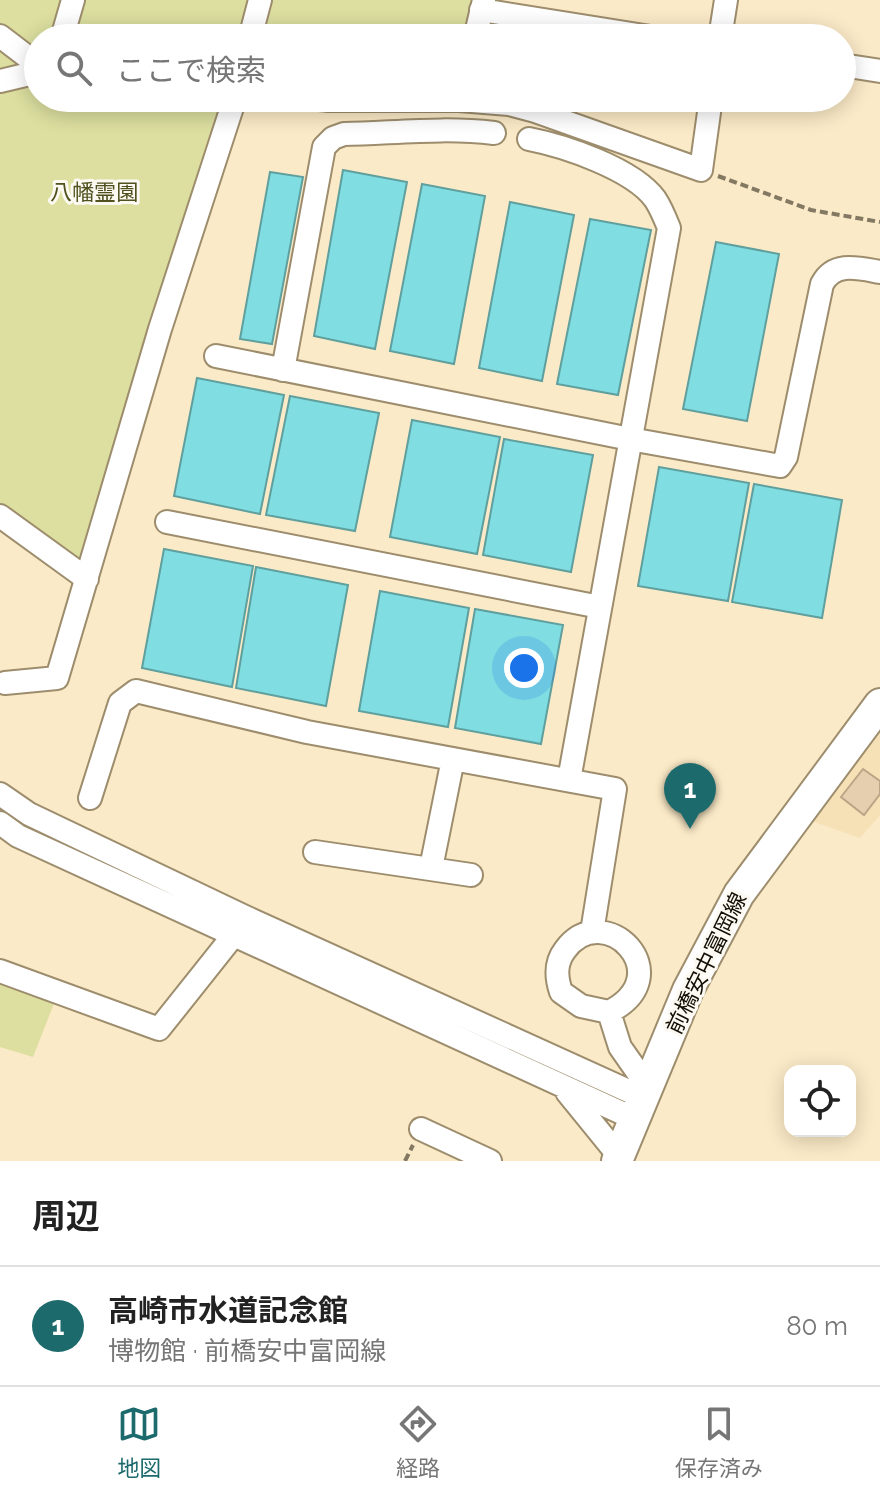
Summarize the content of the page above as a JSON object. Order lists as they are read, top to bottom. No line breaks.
{"streets":{"main road":["前橋安中富岡線"]},"parks":["八幡霊園"],"page":{"search":"ここで検索","pins":"1","heading":"周辺","list":[{"mark":"1","name":"高崎市水道記念館","note":"博物館 · 前橋安中富岡線","value":"80 m"}],"nav":["地図","経路","保存済み"]}}
